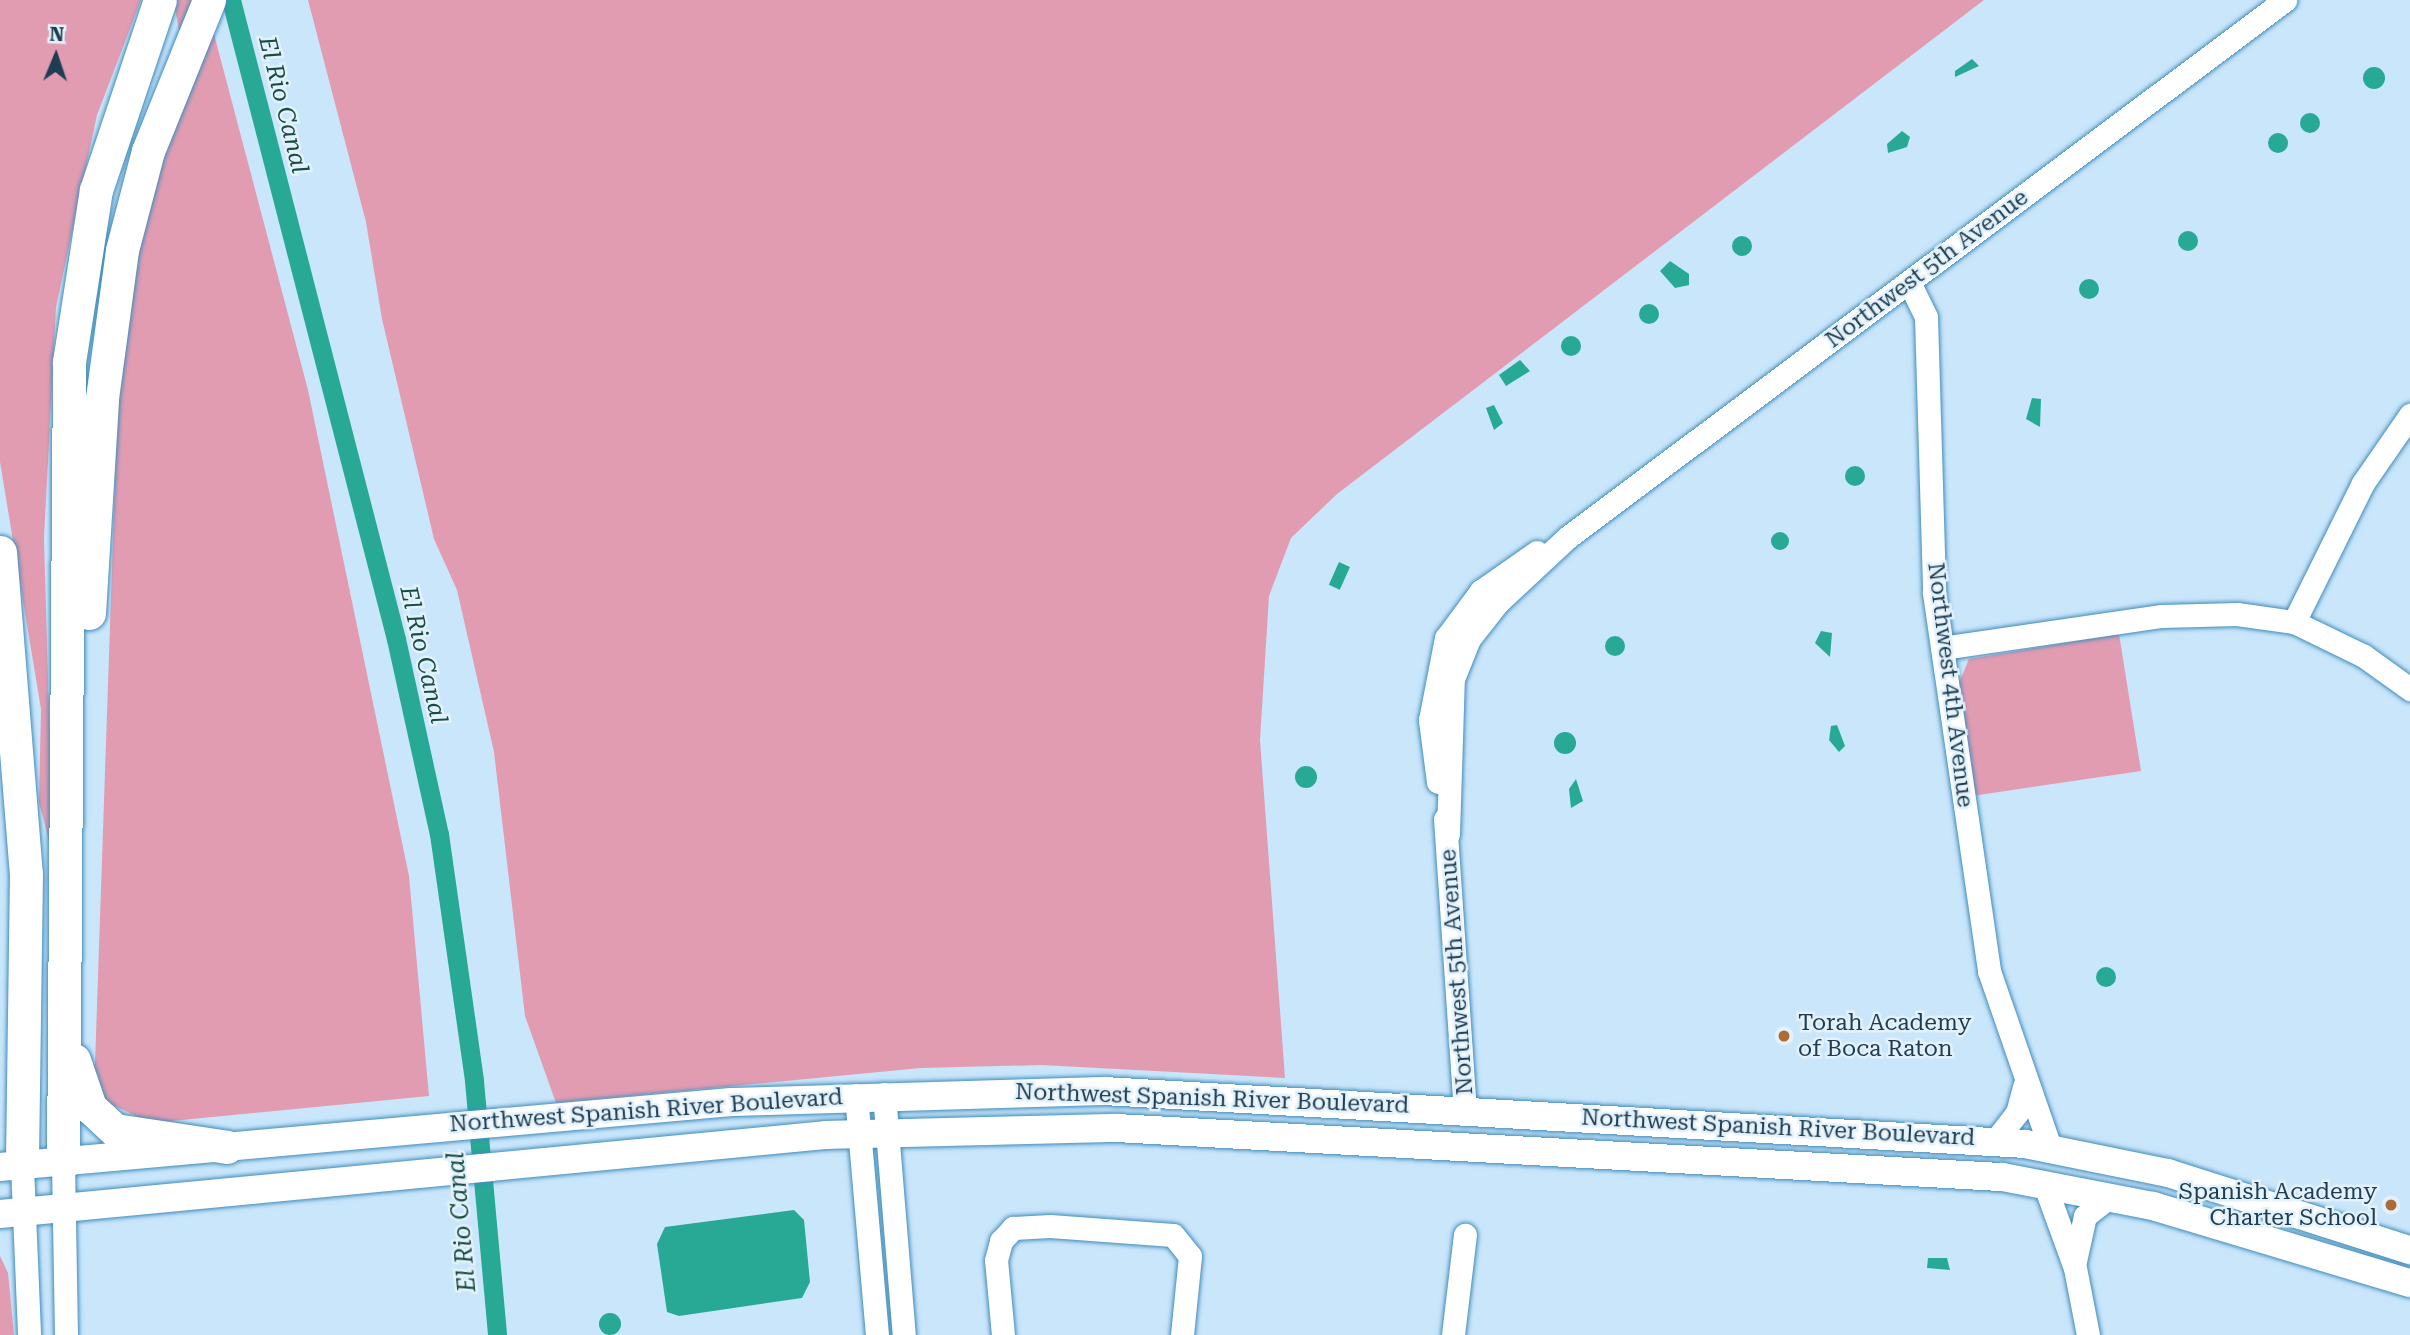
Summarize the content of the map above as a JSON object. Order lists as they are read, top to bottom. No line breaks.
{"streets":{"main road":["Northwest Spanish River Boulevard"],"street":["Northwest 5th Avenue","Northwest 4th Avenue"]},"crossings":[["Northwest 5th Avenue","Northwest 4th Avenue"],["Northwest 5th Avenue","Northwest Spanish River Boulevard"],["Northwest 4th Avenue","Northwest Spanish River Boulevard"]],"water":["El Rio Canal"],"places":["Torah Academy of Boca Raton","Spanish Academy Charter School"],"north":"top"}
